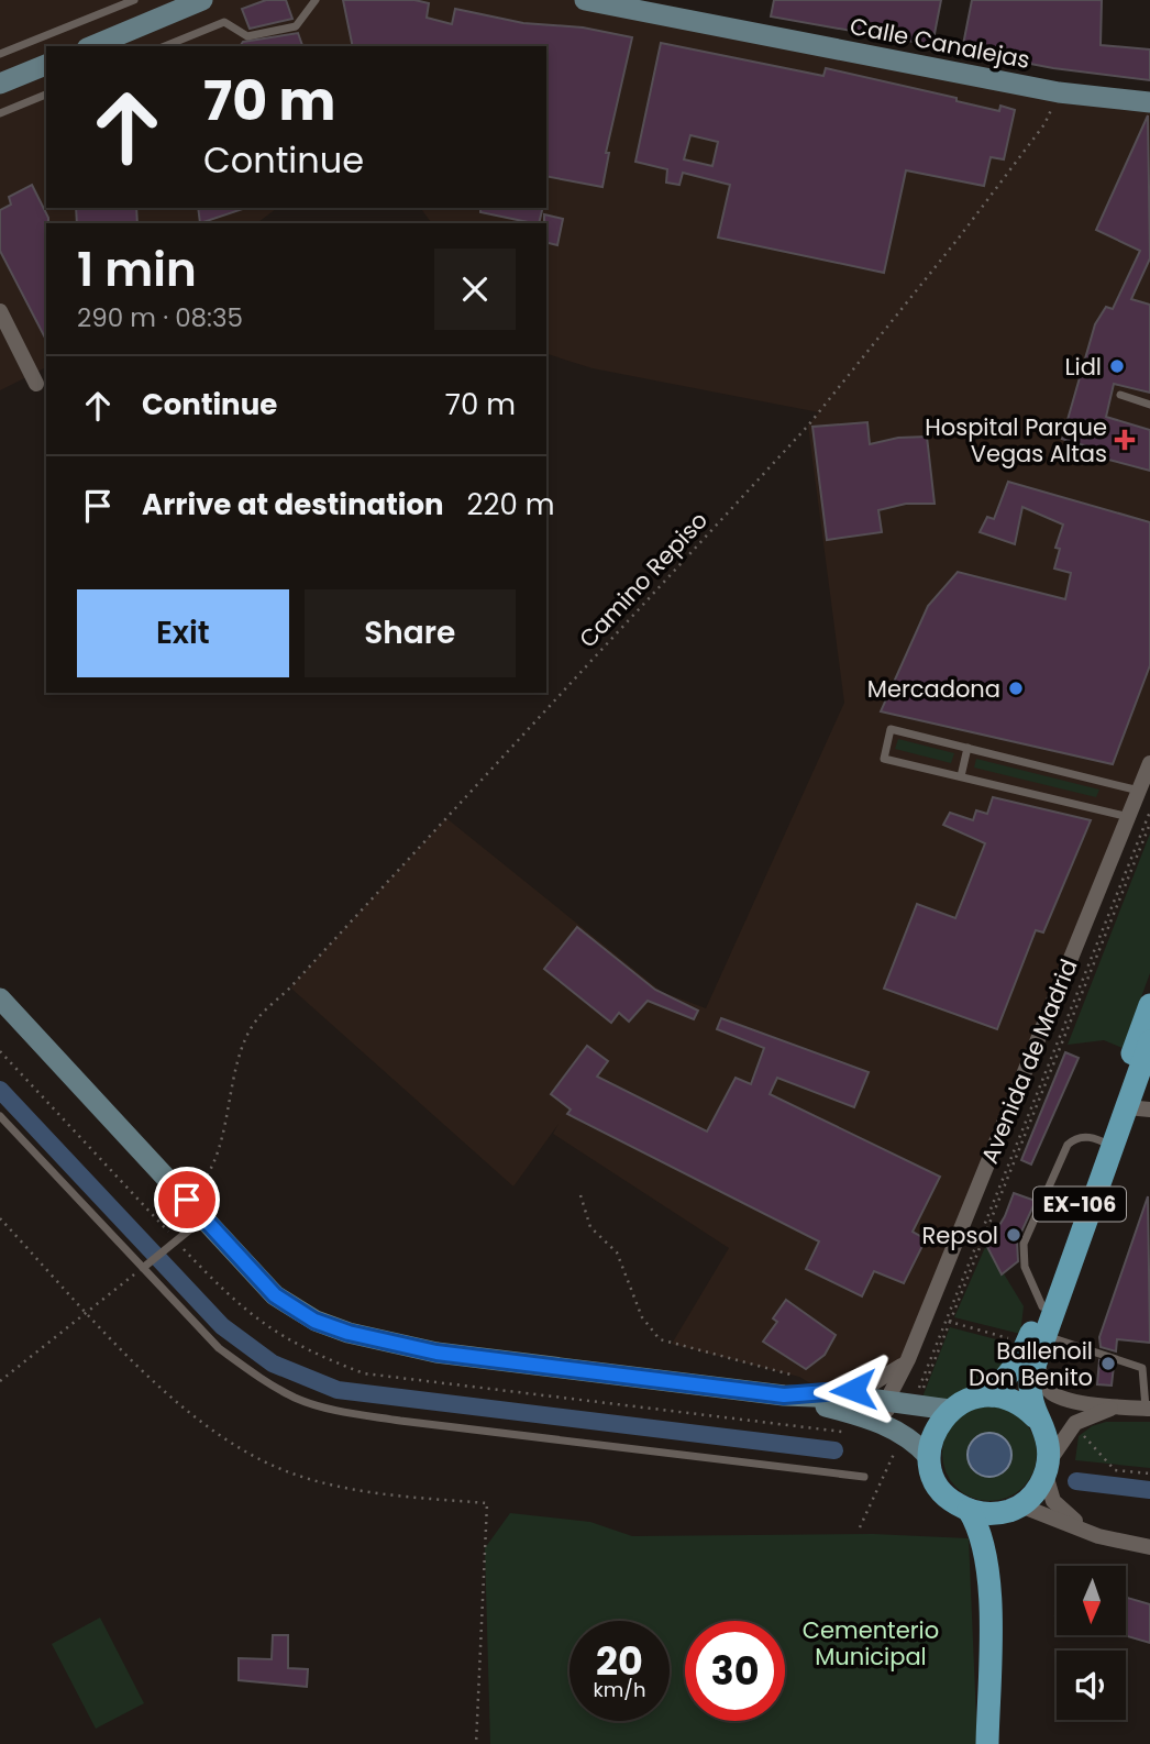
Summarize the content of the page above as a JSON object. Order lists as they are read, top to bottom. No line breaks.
{"streets":{"main road":["EX-106"],"street":["Calle Canalejas","Avenida de Madrid"],"path":["Camino Repiso"]},"crossings":[["Calle Canalejas","Camino Repiso"]],"parks":["Cementerio Municipal"],"places":{"other":["Lidl","Mercadona","Repsol","Ballenoil Don Benito"],"health":["Hospital Parque Vegas Altas"]},"north":"bottom","page":{"turn":["70 m","Continue"],"heading":["1 min","290 m · 08:35"],"list":[{"name":"Continue","value":"70 m"},{"name":"Arrive at destination","value":"220 m"}],"buttons":["Exit","Share"],"speed":"20 km/h","limit":"30"}}
